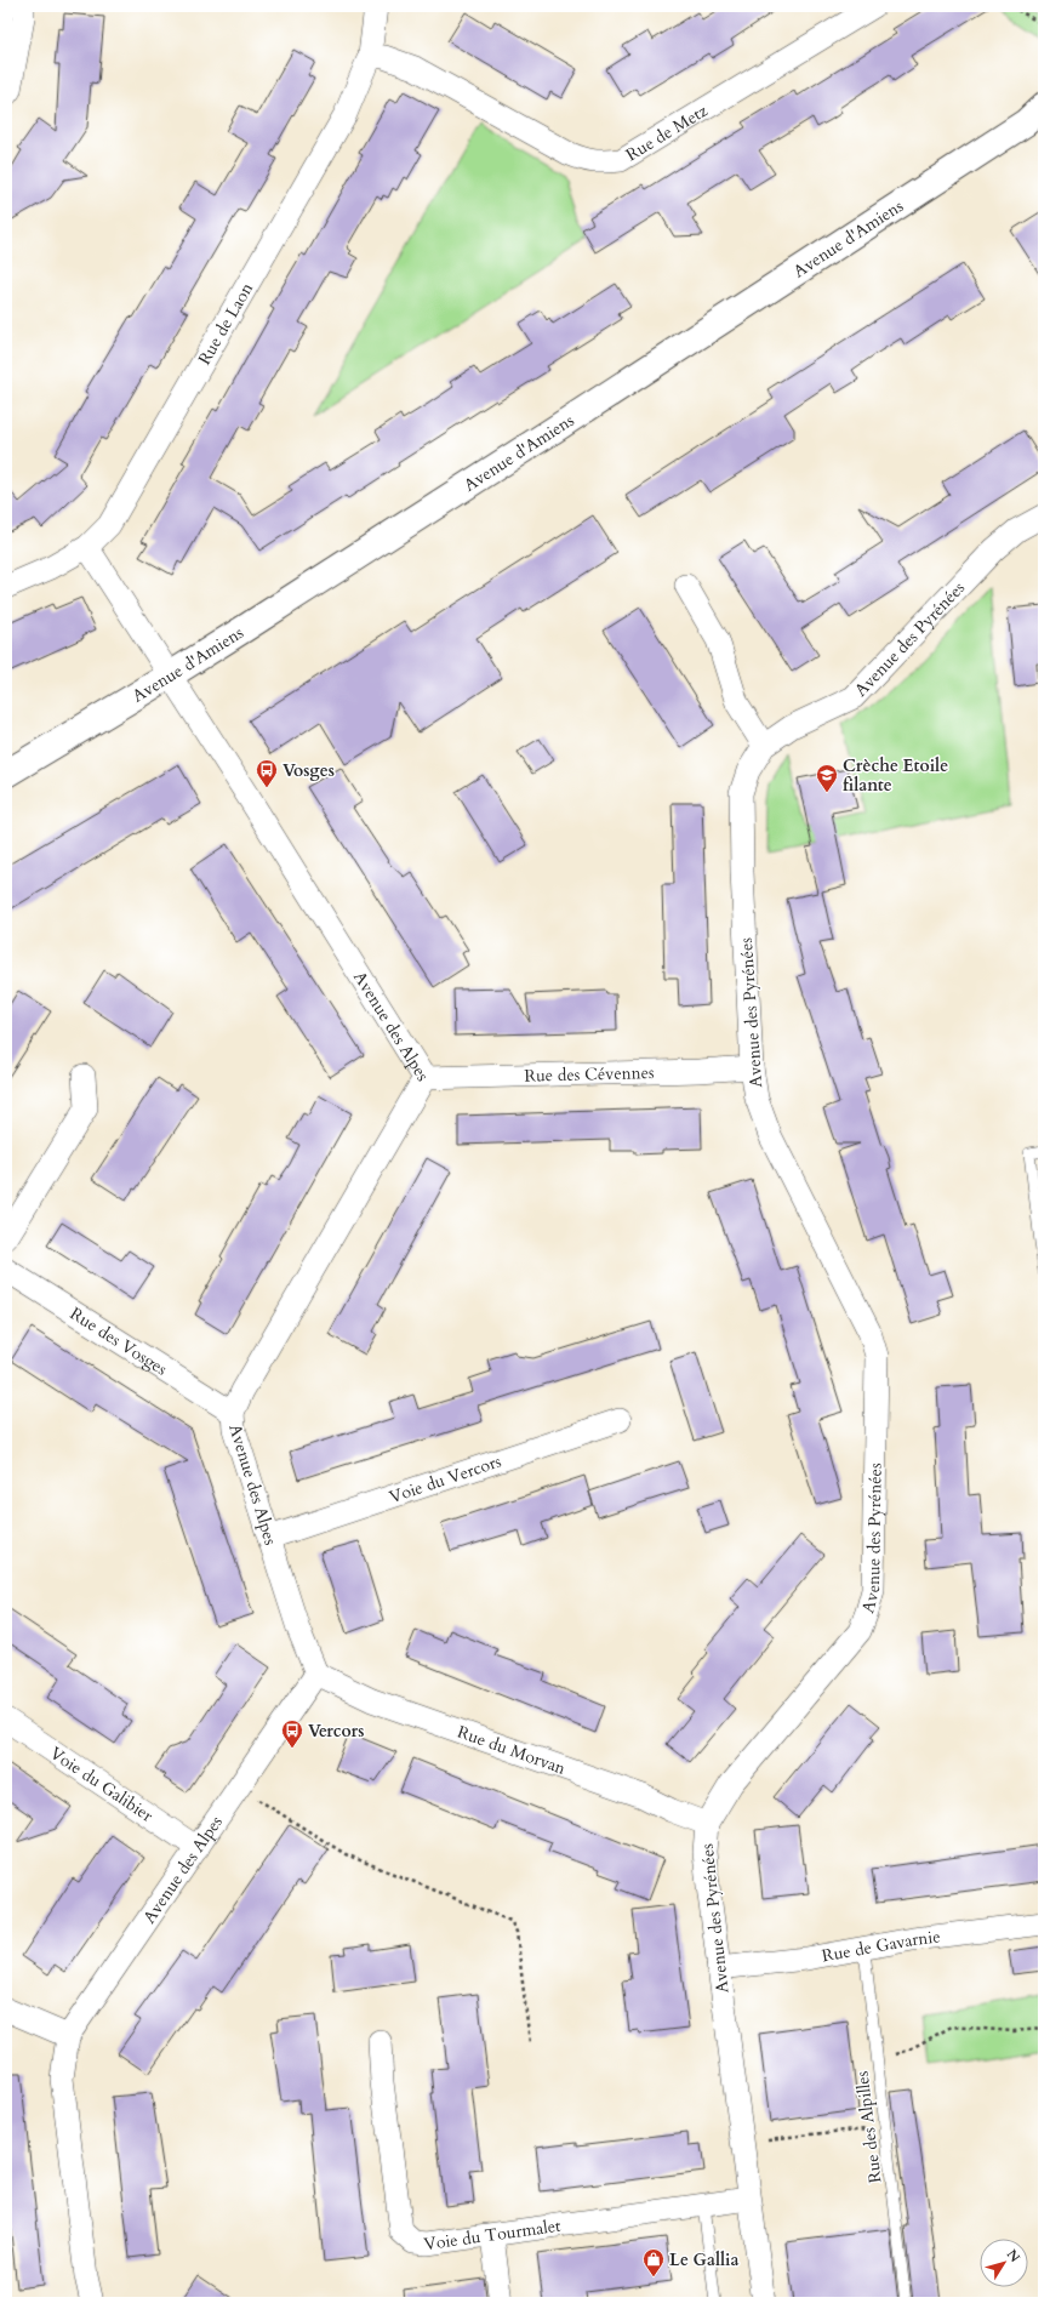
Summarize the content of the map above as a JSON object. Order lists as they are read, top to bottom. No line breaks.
{"streets":{"main road":["Avenue d'Amiens"],"street":["Rue de Metz","Rue de Laon","Avenue des Pyrénées","Avenue des Alpes","Rue des Cévennes","Rue des Vosges","Voie du Vercors","Rue du Morvan","Voie du Galibier","Rue de Gavarnie","Voie du Tourmalet"],"lane":["Rue des Alpilles"]},"crossings":[["Rue de Metz","Rue de Laon"],["Avenue d'Amiens","Avenue des Alpes"],["Rue de Laon","Avenue des Alpes"],["Avenue des Pyrénées","Rue des Cévennes"],["Avenue des Pyrénées","Rue du Morvan"],["Avenue des Pyrénées","Rue de Gavarnie"],["Avenue des Pyrénées","Voie du Tourmalet"],["Avenue des Alpes","Rue des Cévennes"],["Avenue des Alpes","Rue des Vosges"],["Avenue des Alpes","Voie du Vercors"],["Avenue des Alpes","Rue du Morvan"],["Avenue des Alpes","Voie du Galibier"],["Rue de Gavarnie","Rue des Alpilles"]],"places":{"bus stop":["Vosges","Vercors"],"school or university":["Crèche Etoile filante"],"shop":["Le Gallia"]},"north":"top right"}
